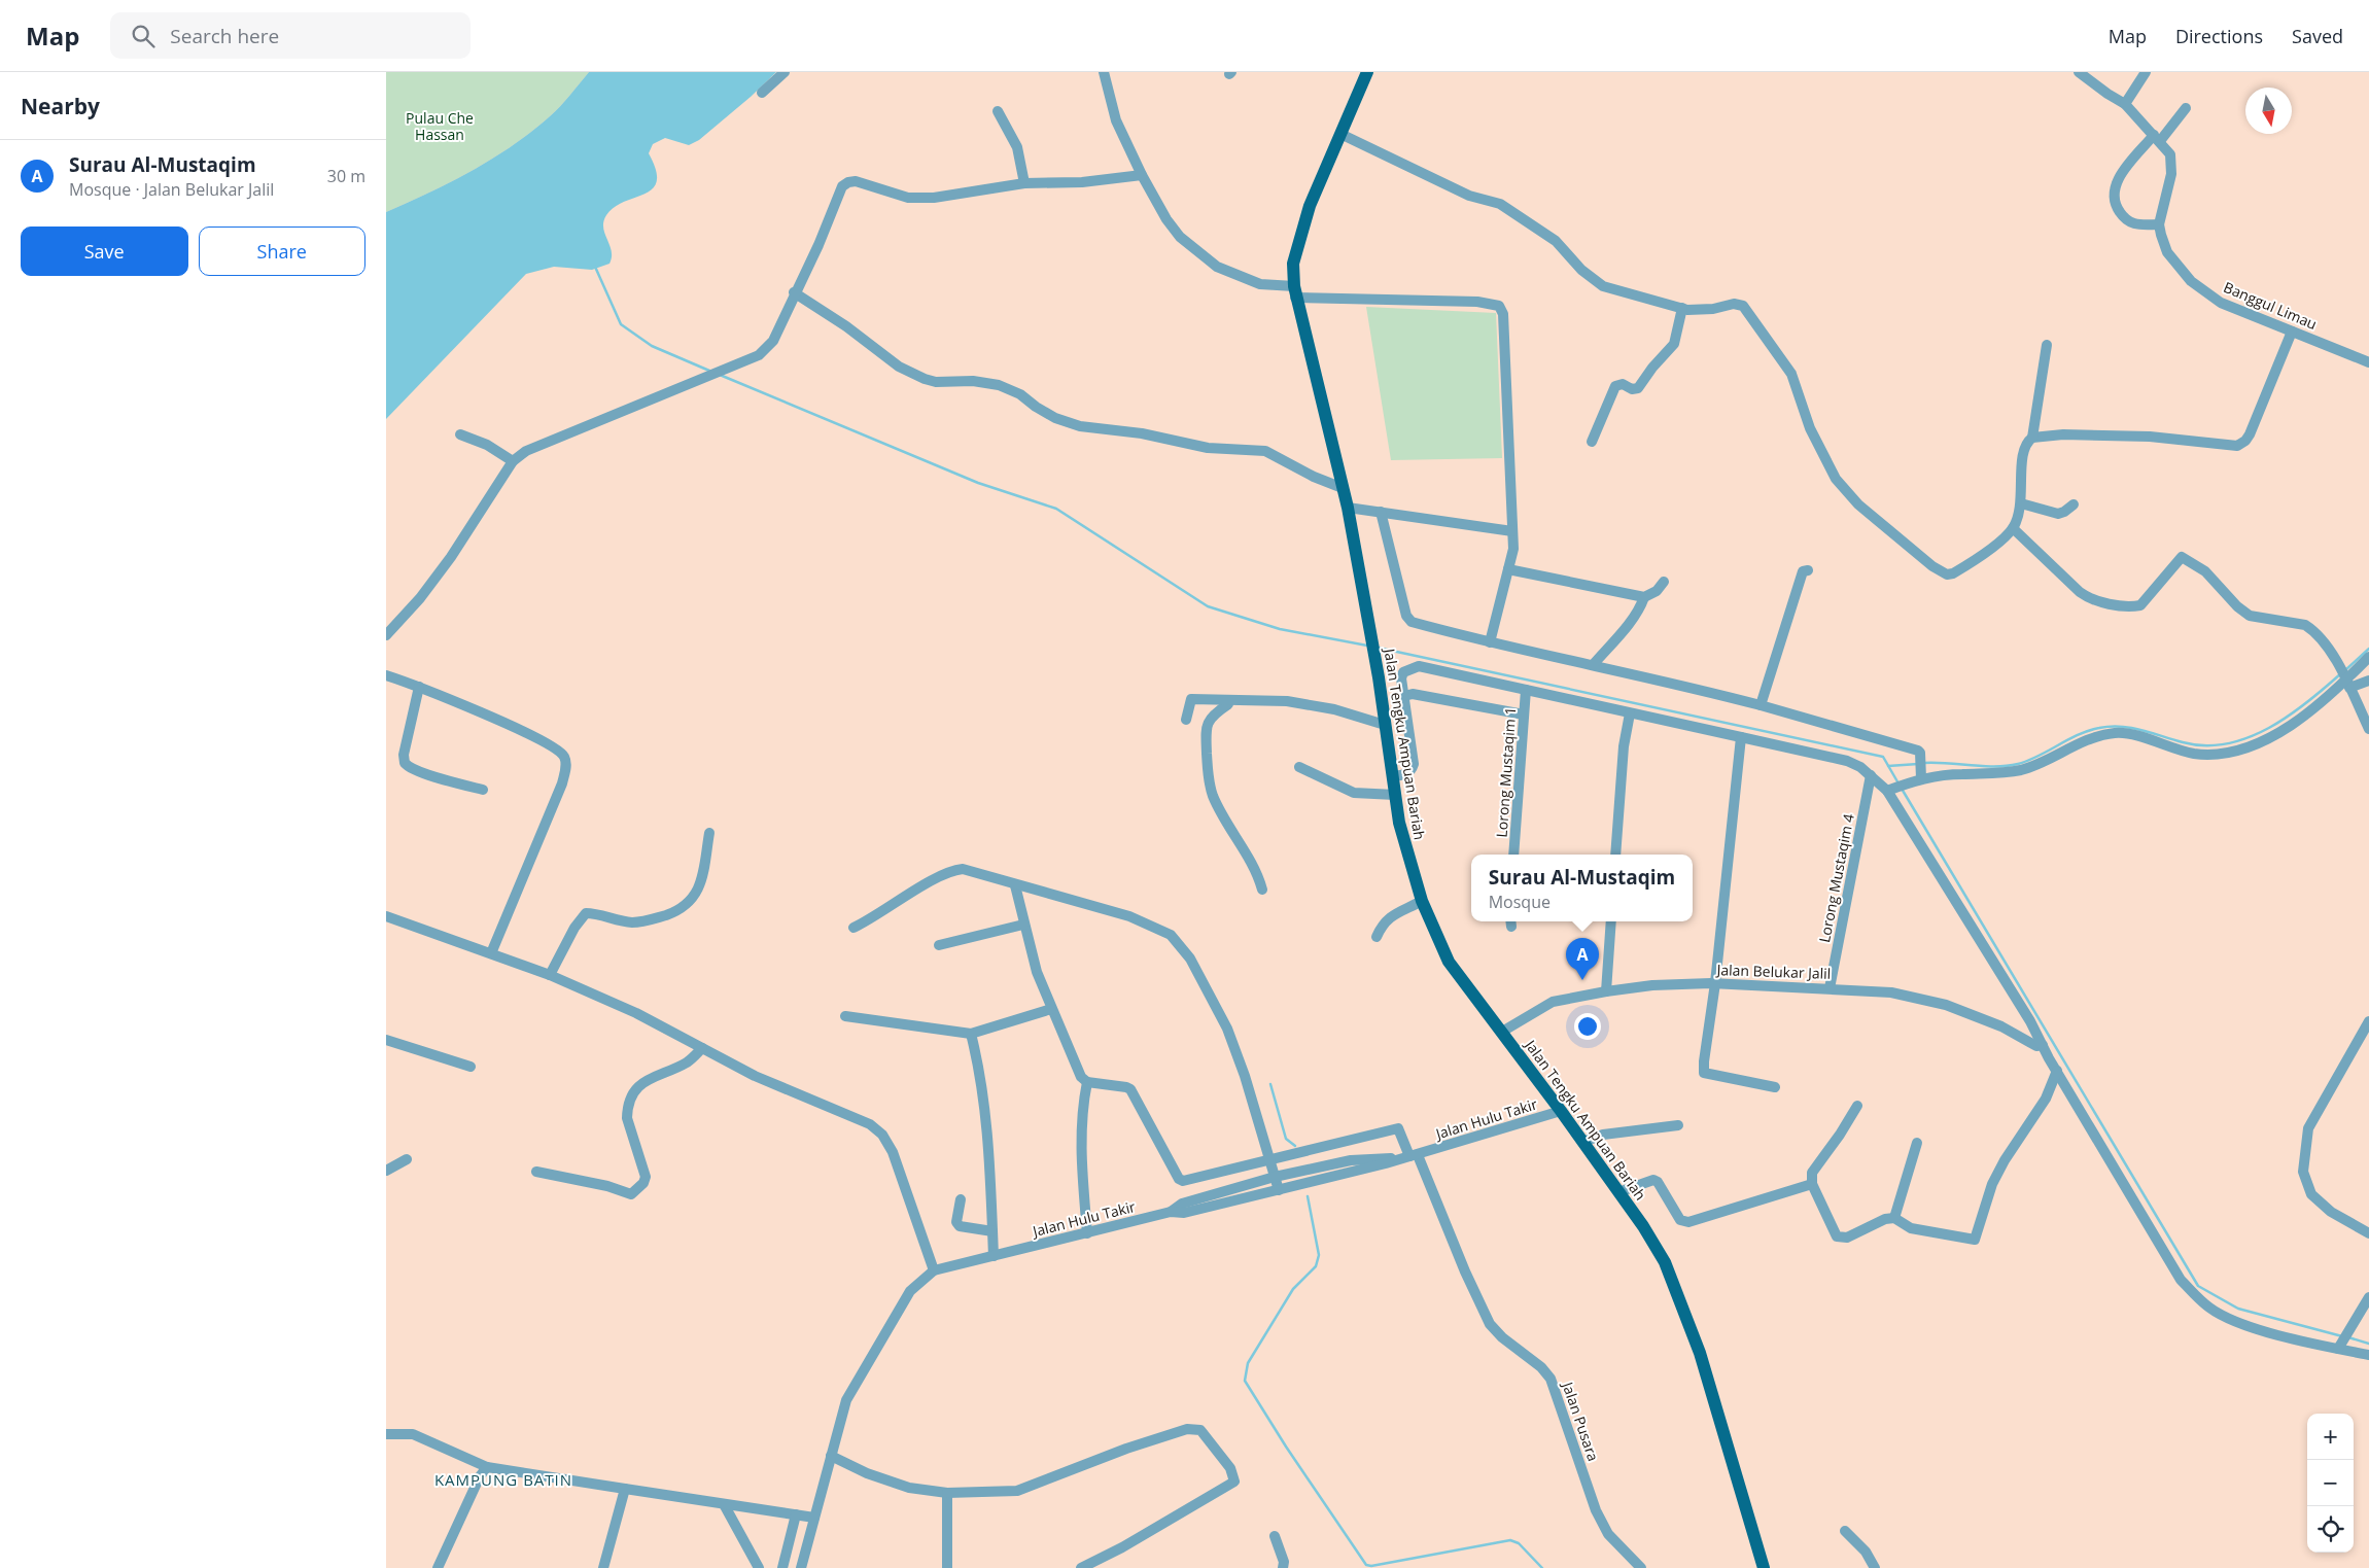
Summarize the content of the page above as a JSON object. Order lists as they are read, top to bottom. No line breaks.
{"streets":{"main road":["Jalan Tengku Ampuan Bariah"],"street":["Banggul Limau","Lorong Mustaqim 1","Lorong Mustaqim 4","Jalan Belukar Jalil","Jalan Hulu Takir","Jalan Pusara"]},"crossings":[["Jalan Tengku Ampuan Bariah","Jalan Belukar Jalil"],["Jalan Tengku Ampuan Bariah","Jalan Hulu Takir"],["Lorong Mustaqim 4","Jalan Belukar Jalil"],["Jalan Hulu Takir","Jalan Pusara"]],"districts":["KAMPUNG BATIN"],"parks":["Pulau Che Hassan"],"north":"bottom","page":{"header":"Map","search":"Search here","nav":["Map","Directions","Saved"],"heading":"Nearby","list":[{"mark":"A","name":"Surau Al-Mustaqim","note":"Mosque · Jalan Belukar Jalil","value":"30 m"}],"buttons":["Save","Share"],"popup":["Surau Al-Mustaqim","Mosque"],"pins":"A","map_buttons":["+","−"]}}
